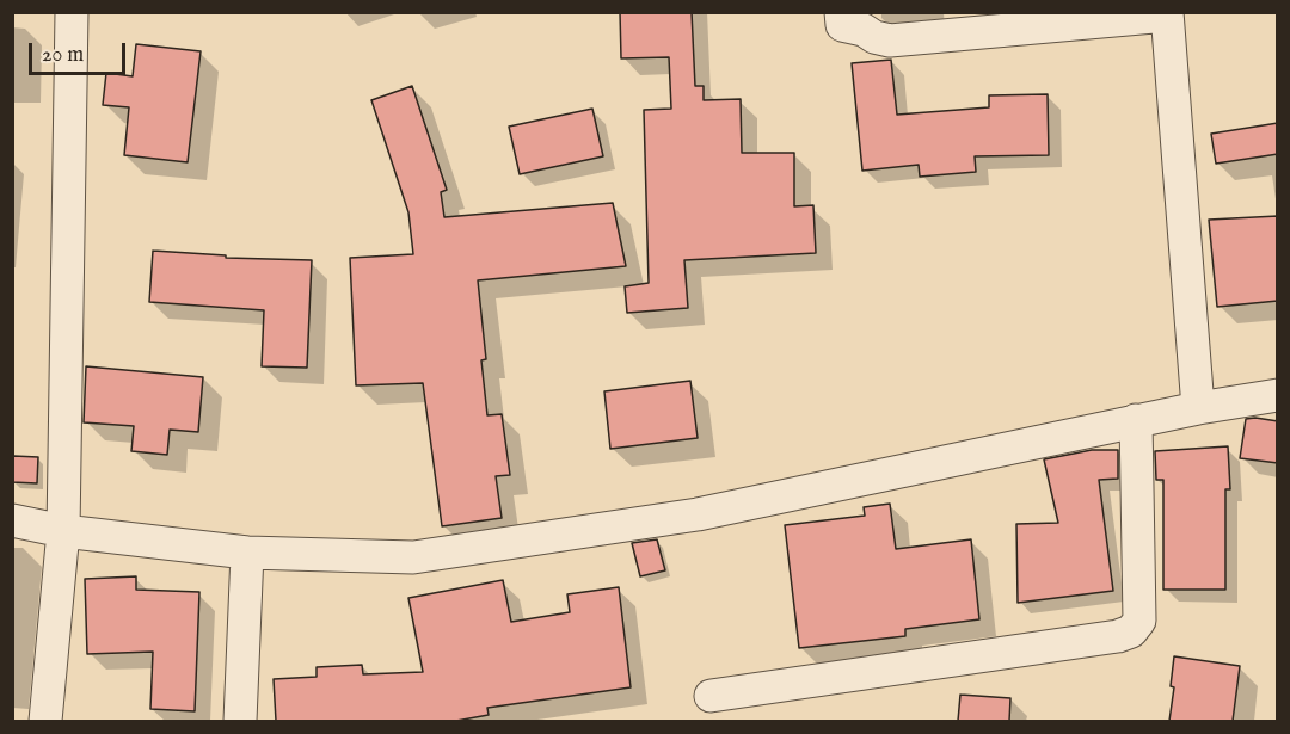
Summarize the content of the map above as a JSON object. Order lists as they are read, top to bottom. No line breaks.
{"scale_bar":"20 m"}
